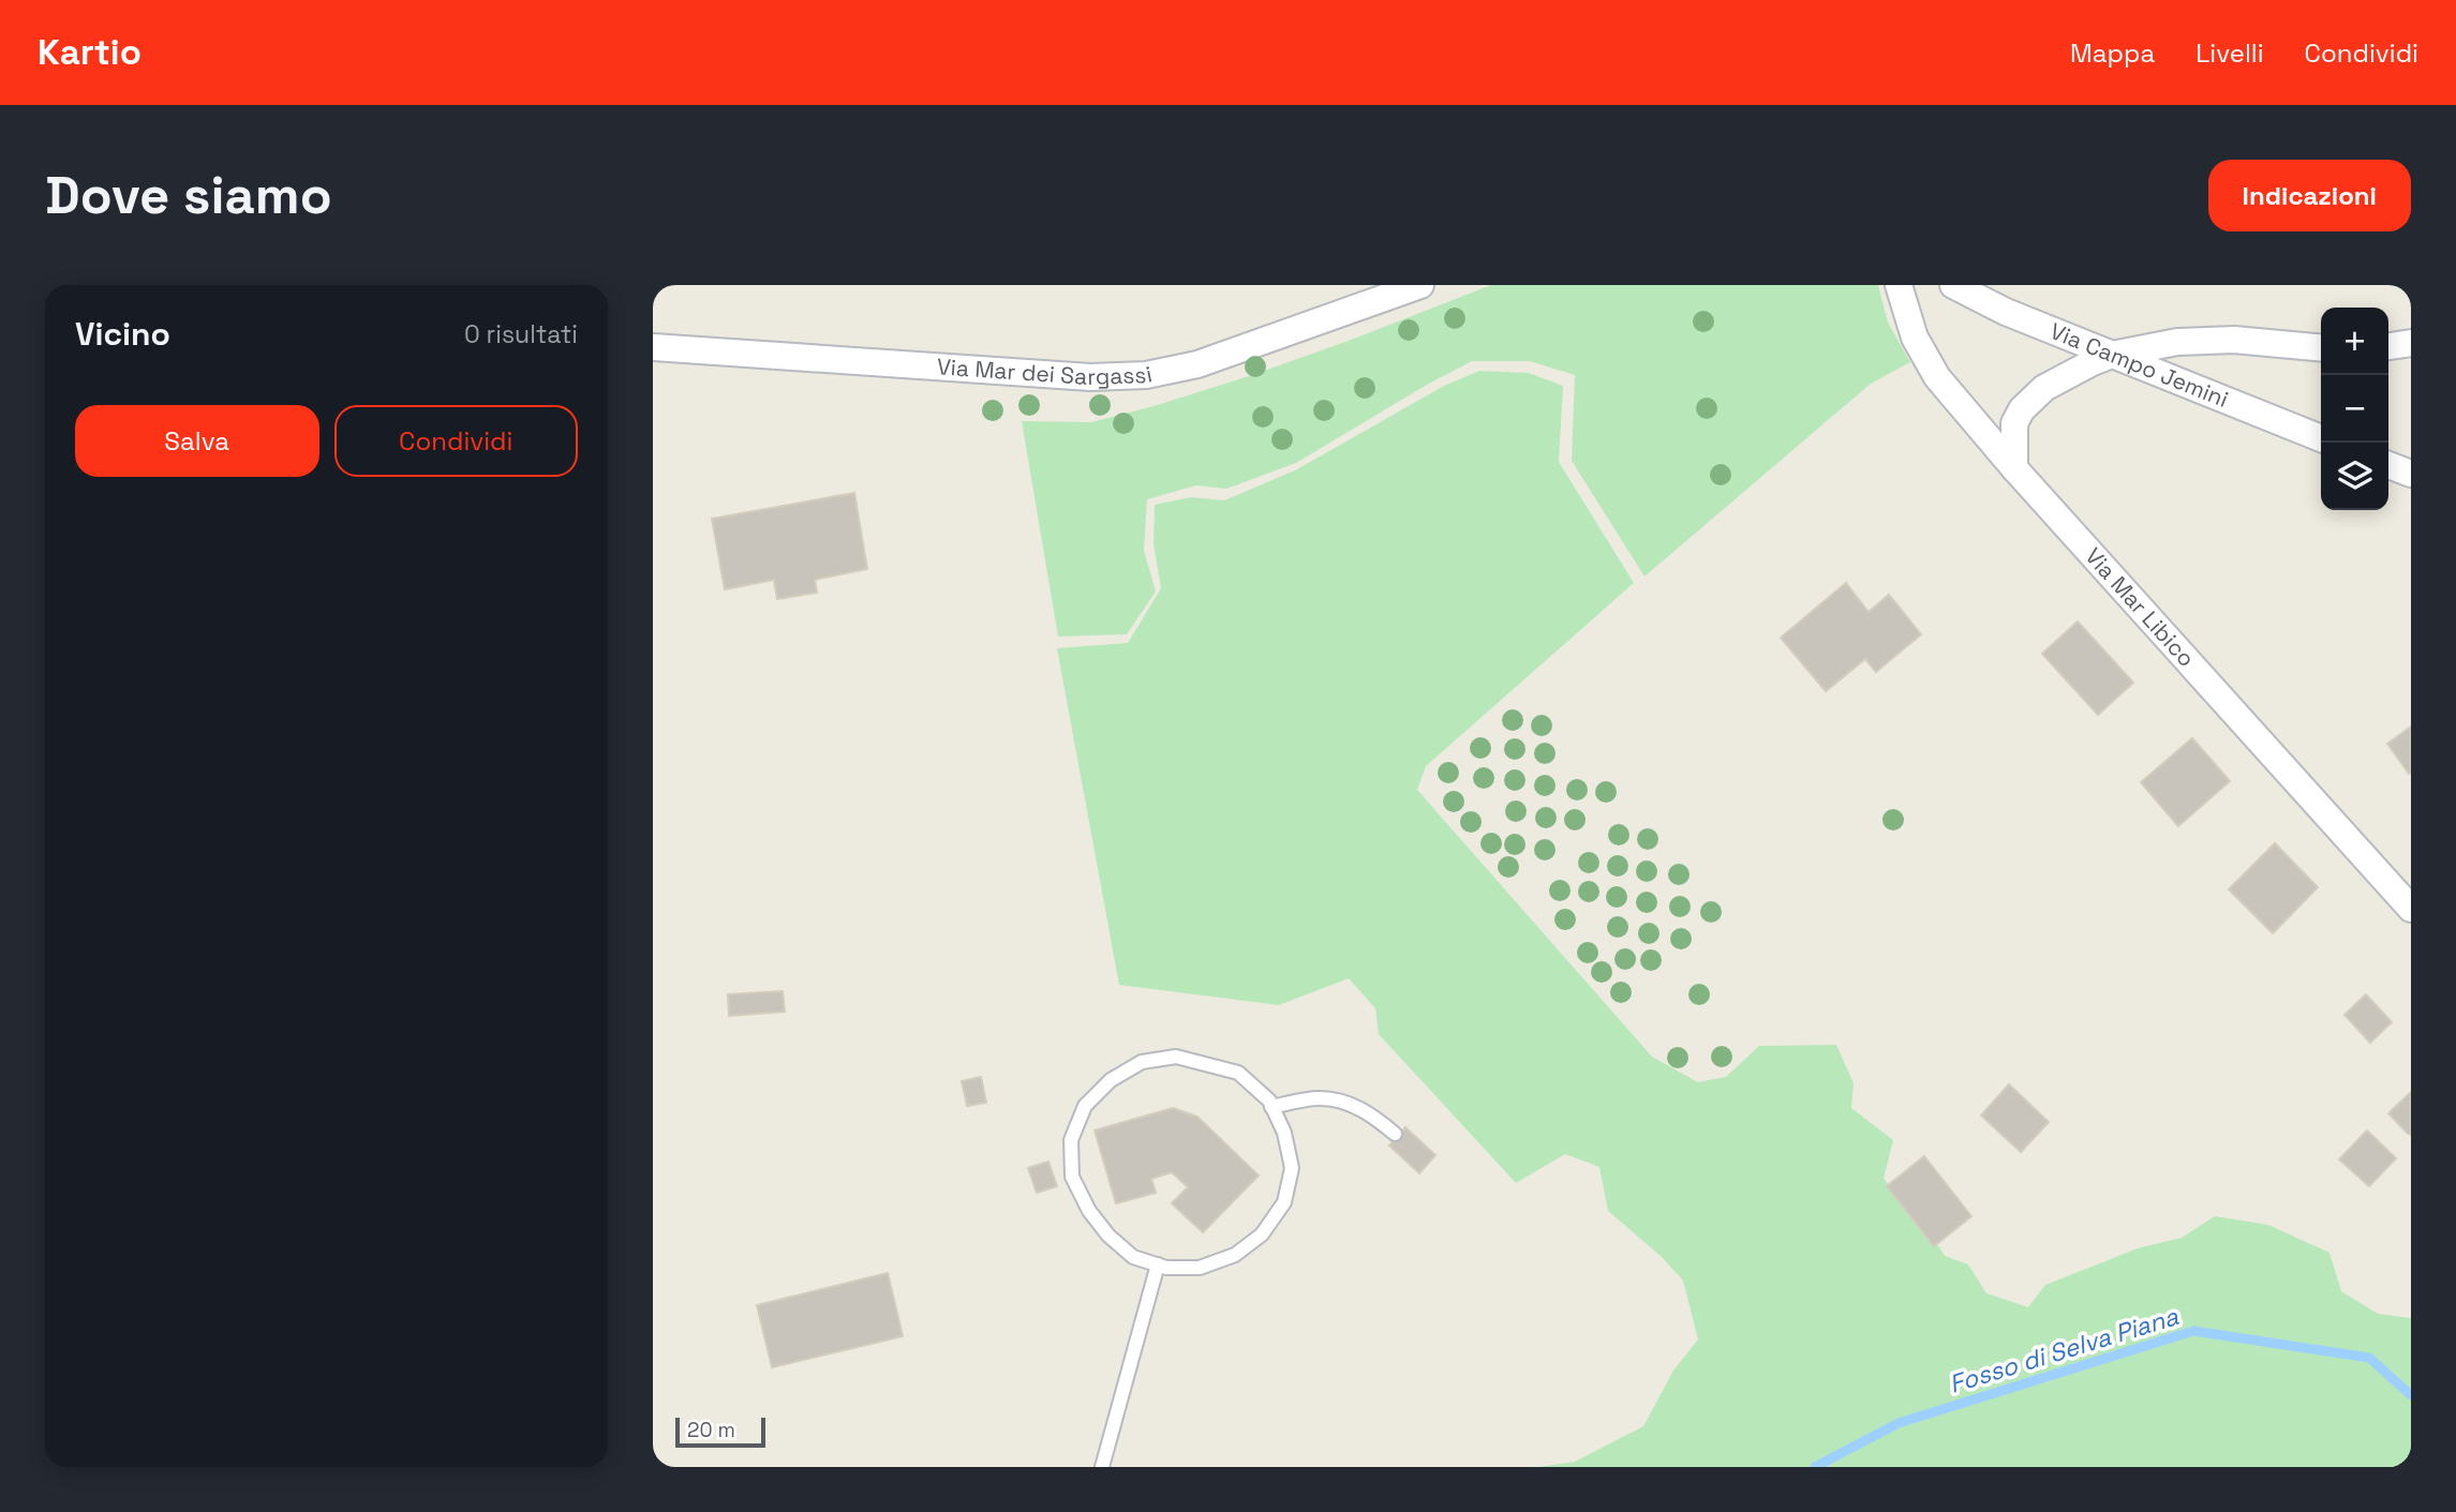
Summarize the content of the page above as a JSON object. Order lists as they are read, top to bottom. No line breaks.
{"streets":{"street":["Via Campo Jemini","Via Mar dei Sargassi","Via Mar Libico"]},"water":["Fosso di Selva Piana"],"scale_bar":"20 m","page":{"header":"Kartio","nav":["Mappa","Livelli","Condividi"],"buttons":["Indicazioni",["Salva","Condividi"]],"title":"Dove siamo","heading":["Vicino","0 risultati"],"map_buttons":["+","−"],"scale":"20 m"}}
